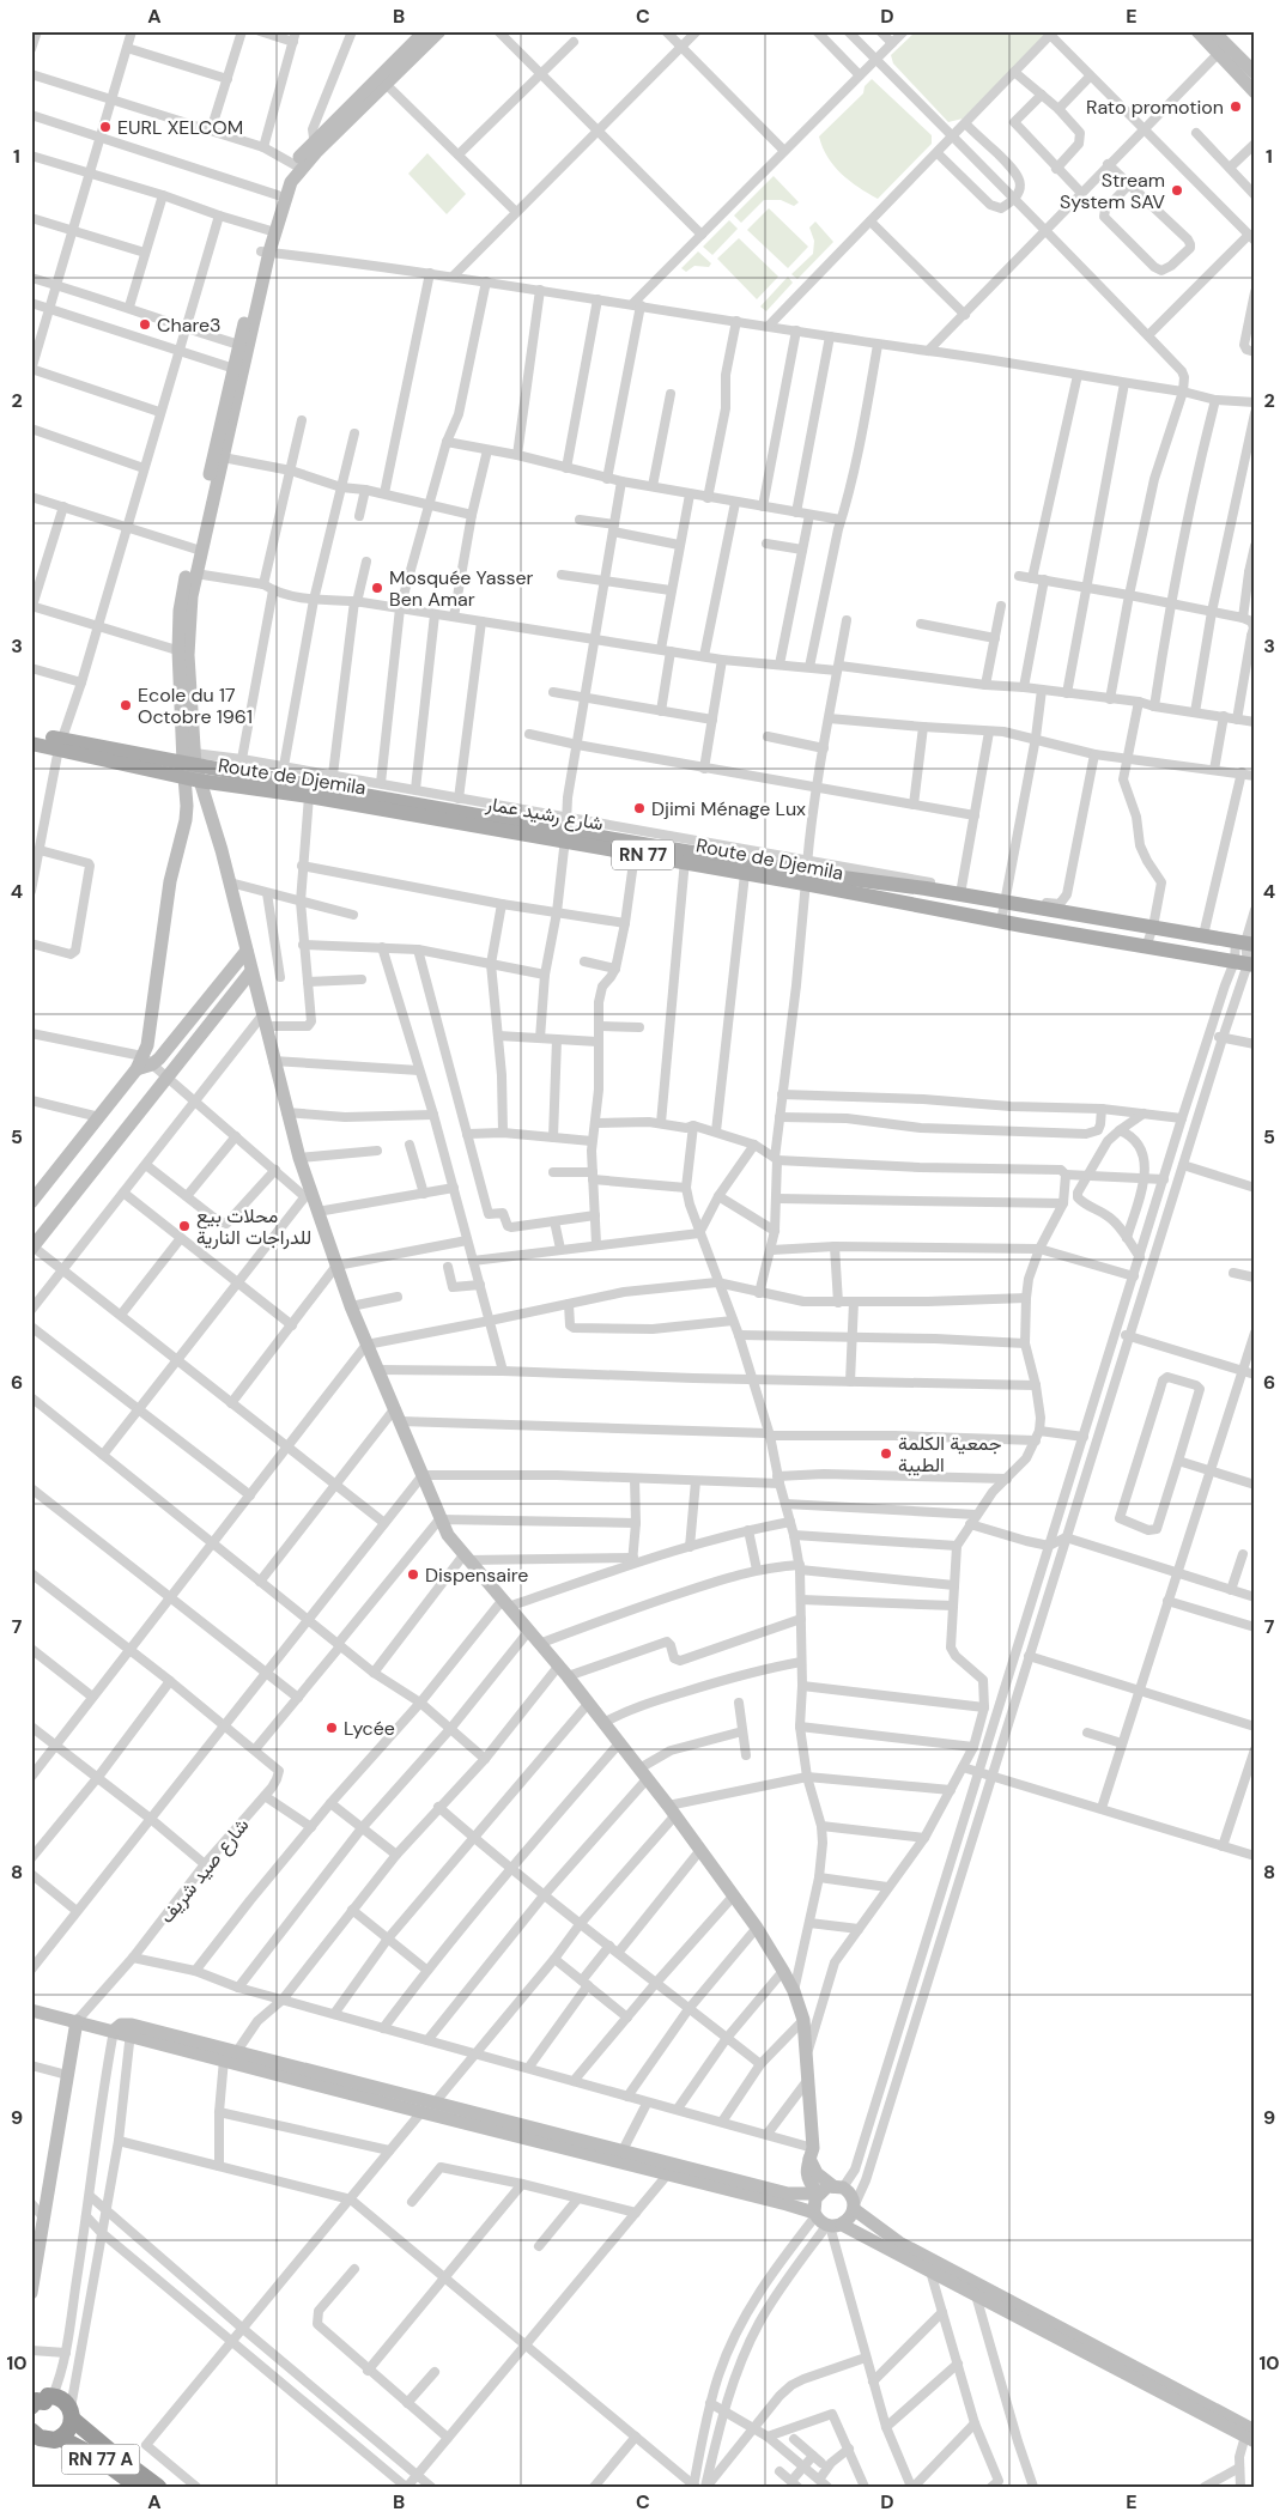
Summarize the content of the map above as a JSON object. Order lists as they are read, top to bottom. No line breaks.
{"streets":{"highway":["RN 77 A"],"main road":["Route de Djemila","RN 77"],"street":["شارع رشيد عمار","شارع صيد شريف"]},"crossings":[["Route de Djemila","شارع رشيد عمار"]],"places":["Rato promotion","EURL XELCOM","Stream System SAV","Chare3","Mosquée Yasser Ben Amar","Ecole du 17 Octobre 1961","Djimi Ménage Lux","محلات بيع للدراجات النارية","جمعية الكلمة الطيبة","Dispensaire","Lycée"],"grid":{"columns":["A","B","C","D","E"],"rows":["1","2","3","4","5","6","7","8","9","10"]}}
